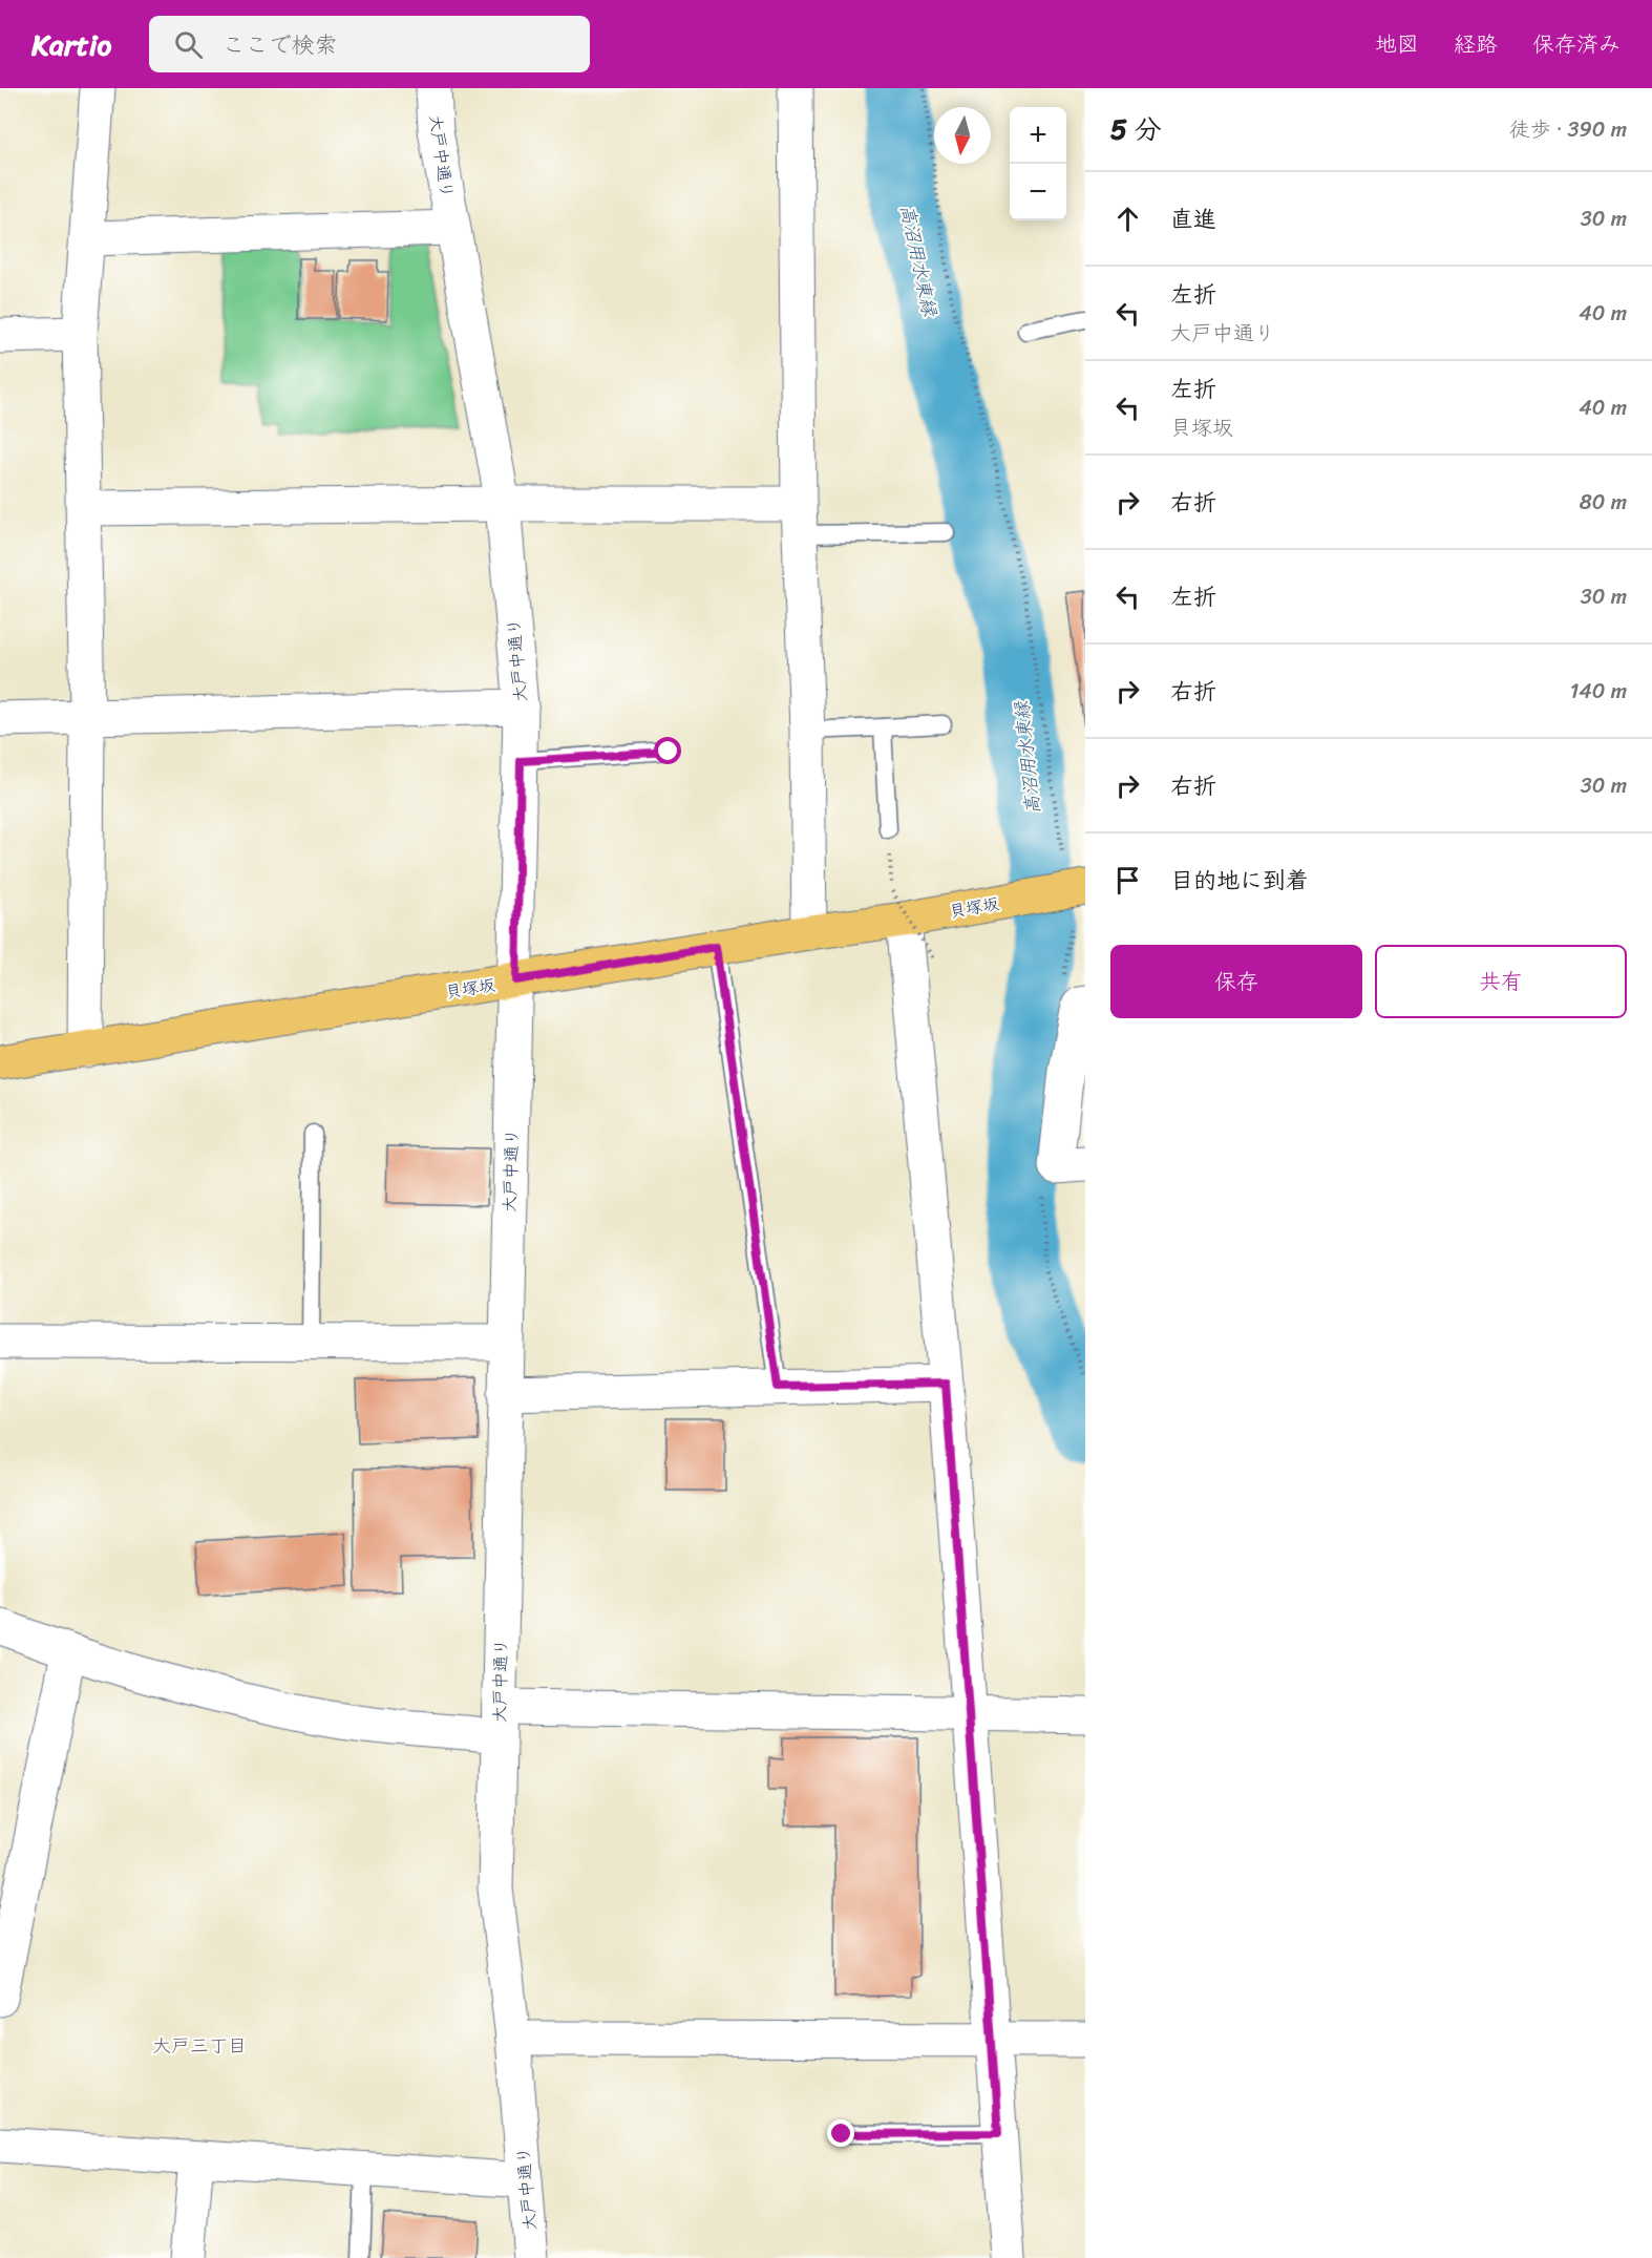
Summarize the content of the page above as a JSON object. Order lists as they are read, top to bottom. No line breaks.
{"streets":{"main road":["貝塚坂"],"street":["大戸中通り"]},"crossings":[["大戸中通り","貝塚坂"]],"districts":["大戸三丁目"],"water":["高沼用水東縁"],"north":"bottom","page":{"header":"Kartio","search":"ここで検索","nav":["地図","経路","保存済み"],"heading":["5 分","徒歩 · 390 m"],"map_buttons":["+","−"],"list":[["直進","30 m"],["左折","大戸中通り","40 m"],["左折","貝塚坂","40 m"],["右折","80 m"],["左折","30 m"],["右折","140 m"],["右折","30 m"],"目的地に到着"],"buttons":["保存","共有"]}}
